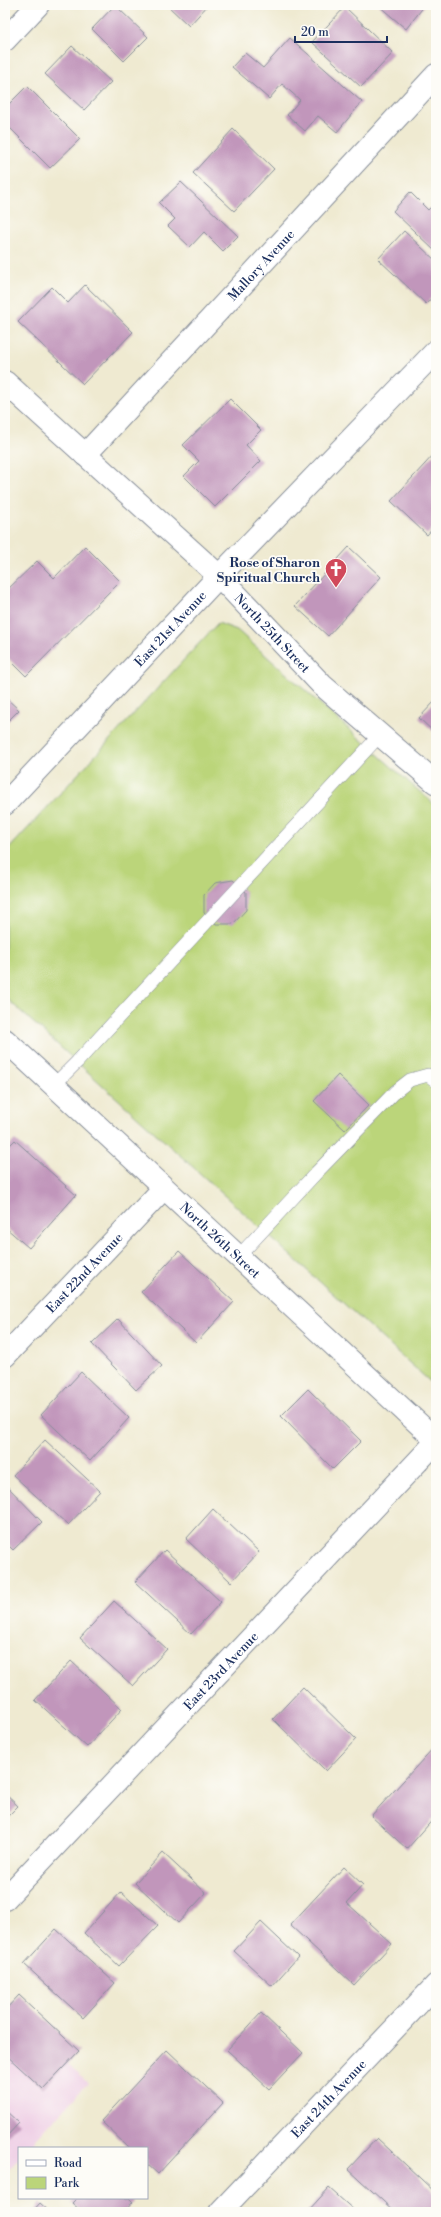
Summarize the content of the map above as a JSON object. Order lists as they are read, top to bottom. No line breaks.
{"streets":{"street":["Mallory Avenue","East 21st Avenue","North 25th Street","North 26th Street","East 22nd Avenue","East 23rd Avenue","East 24th Avenue"]},"crossings":[["Mallory Avenue","North 25th Street"],["East 21st Avenue","North 25th Street"],["North 26th Street","East 22nd Avenue"],["North 26th Street","East 23rd Avenue"]],"places":{"church":["Rose of Sharon Spiritual Church"]},"legend":["Road","Park"],"scale_bar":"20 m"}
